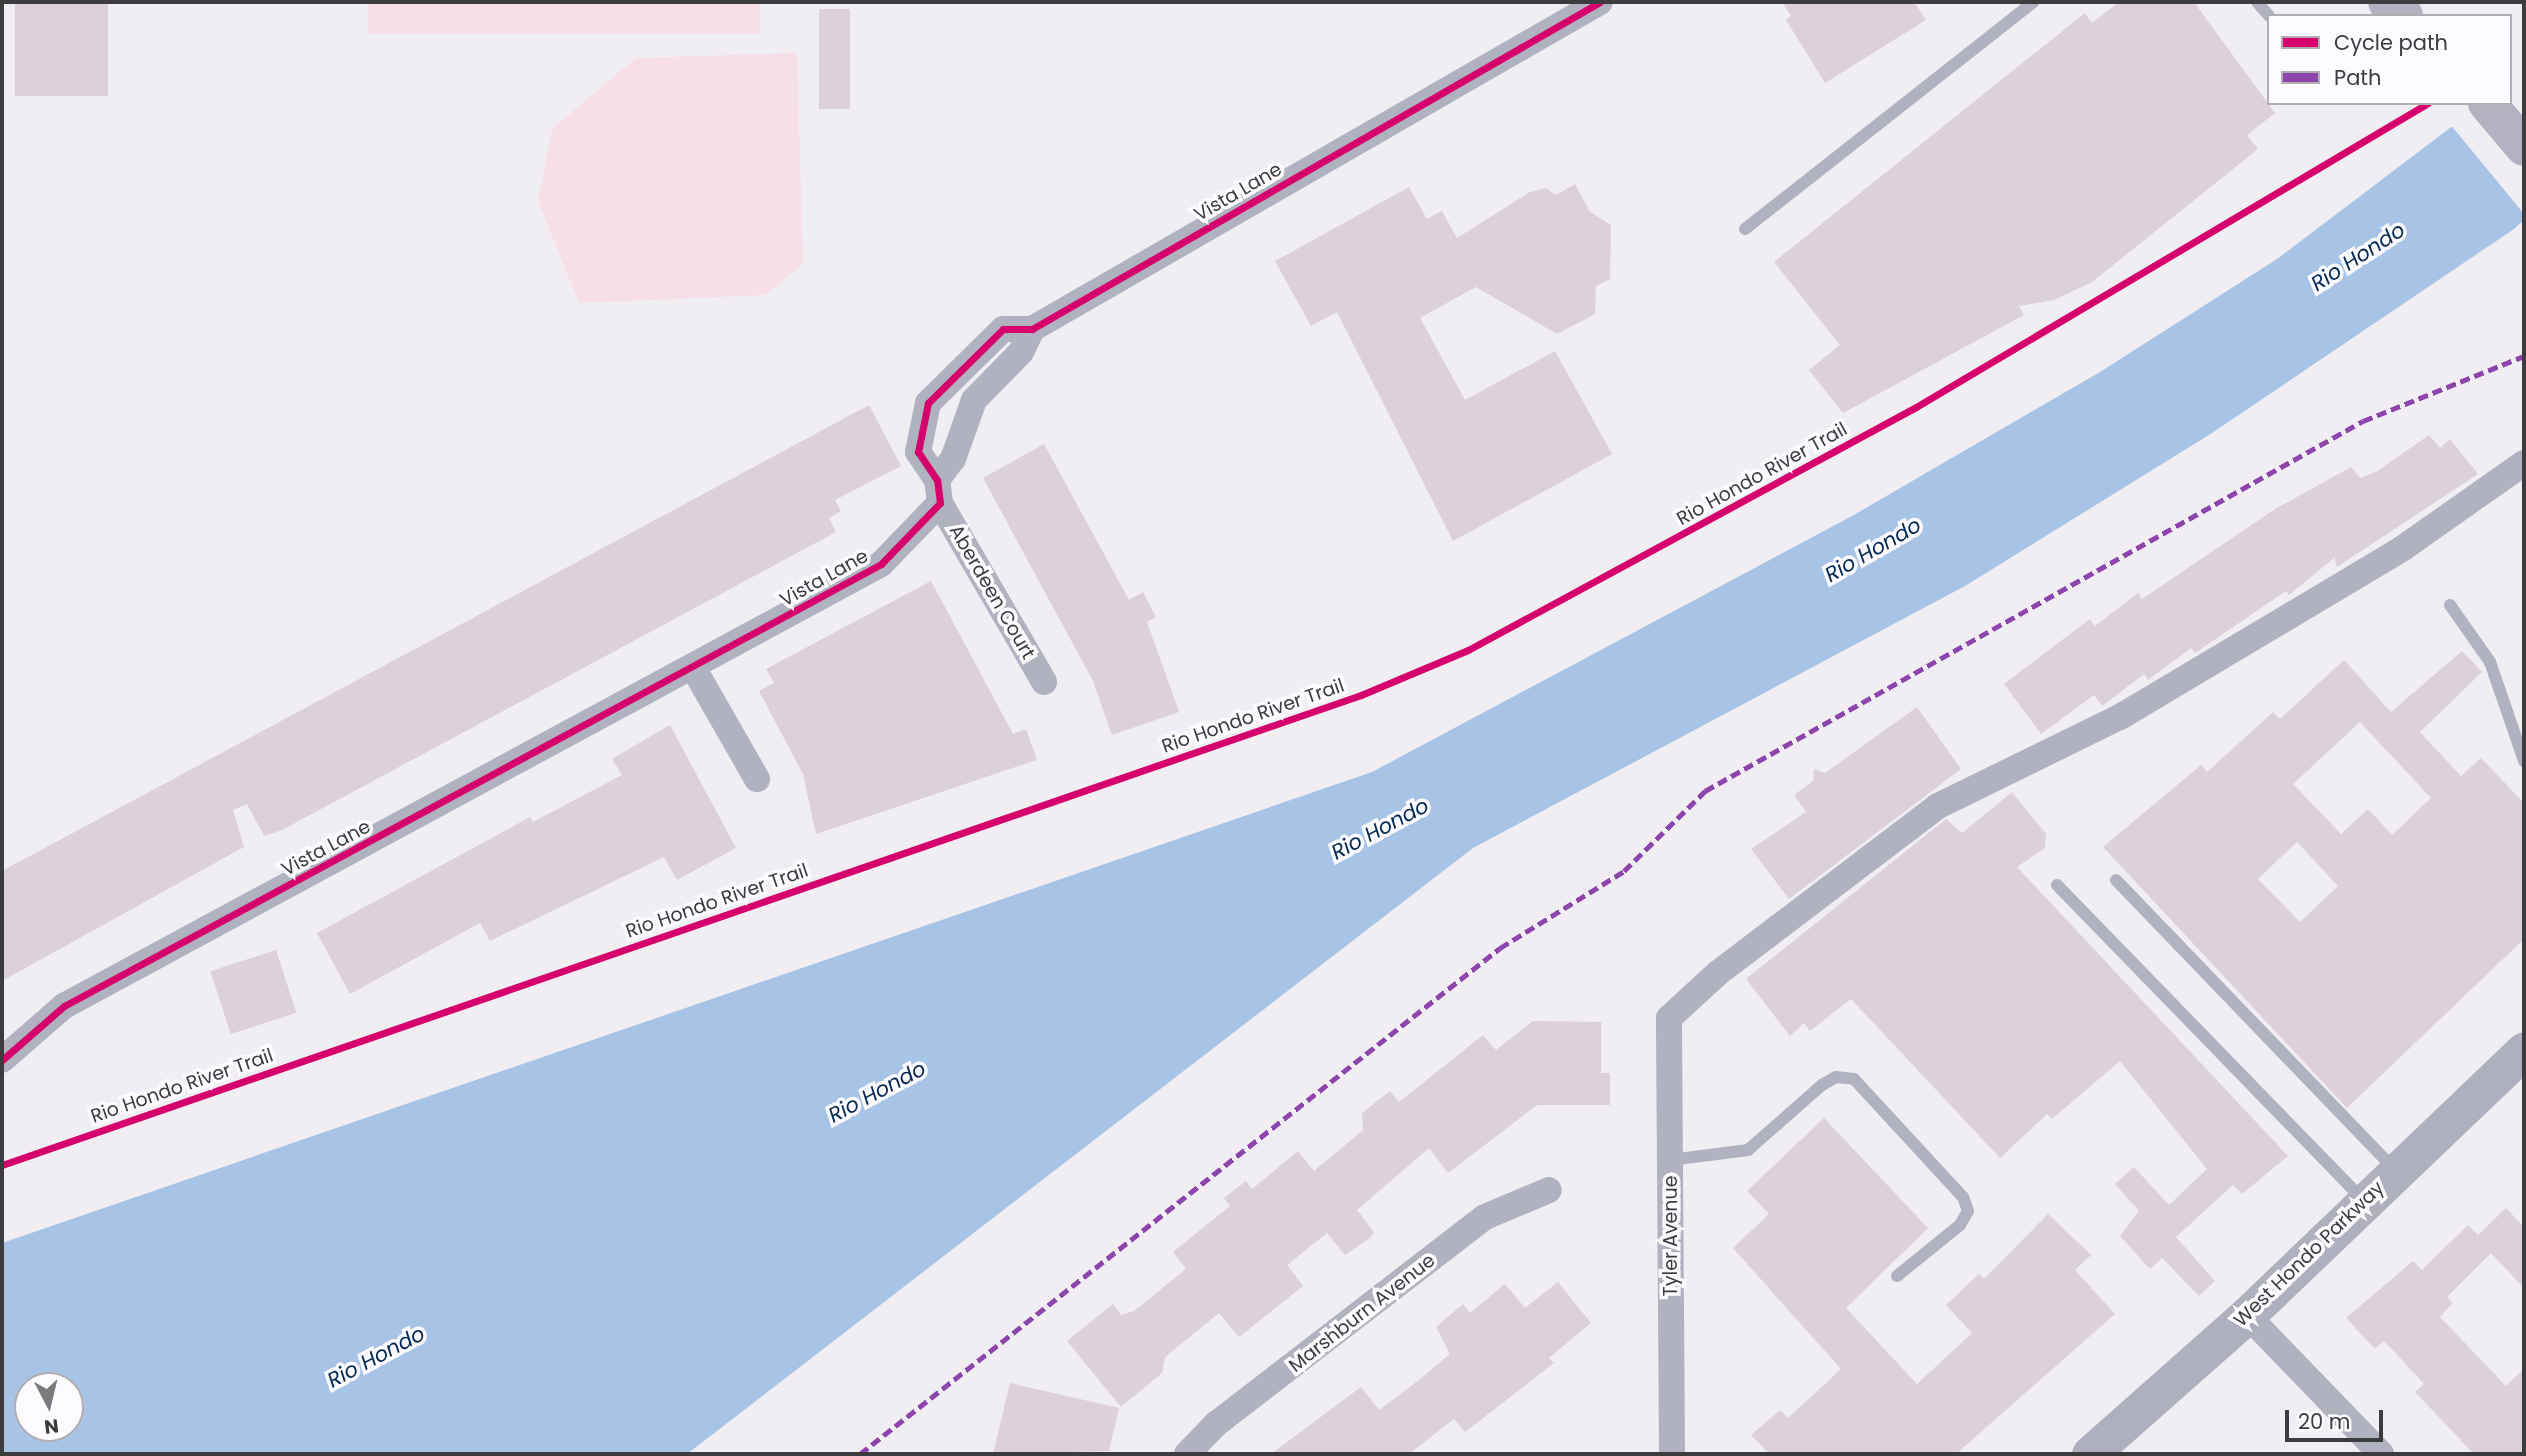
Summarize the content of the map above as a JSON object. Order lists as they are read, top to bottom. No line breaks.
{"streets":{"street":["Vista Lane","Aberdeen Court","Tyler Avenue","West Hondo Parkway","Marshburn Avenue"],"cycle path":["Rio Hondo River Trail"]},"crossings":[["Vista Lane","Aberdeen Court"]],"water":["Rio Hondo"],"legend":["Cycle path","Path"],"scale_bar":"20 m","north":"bottom"}
